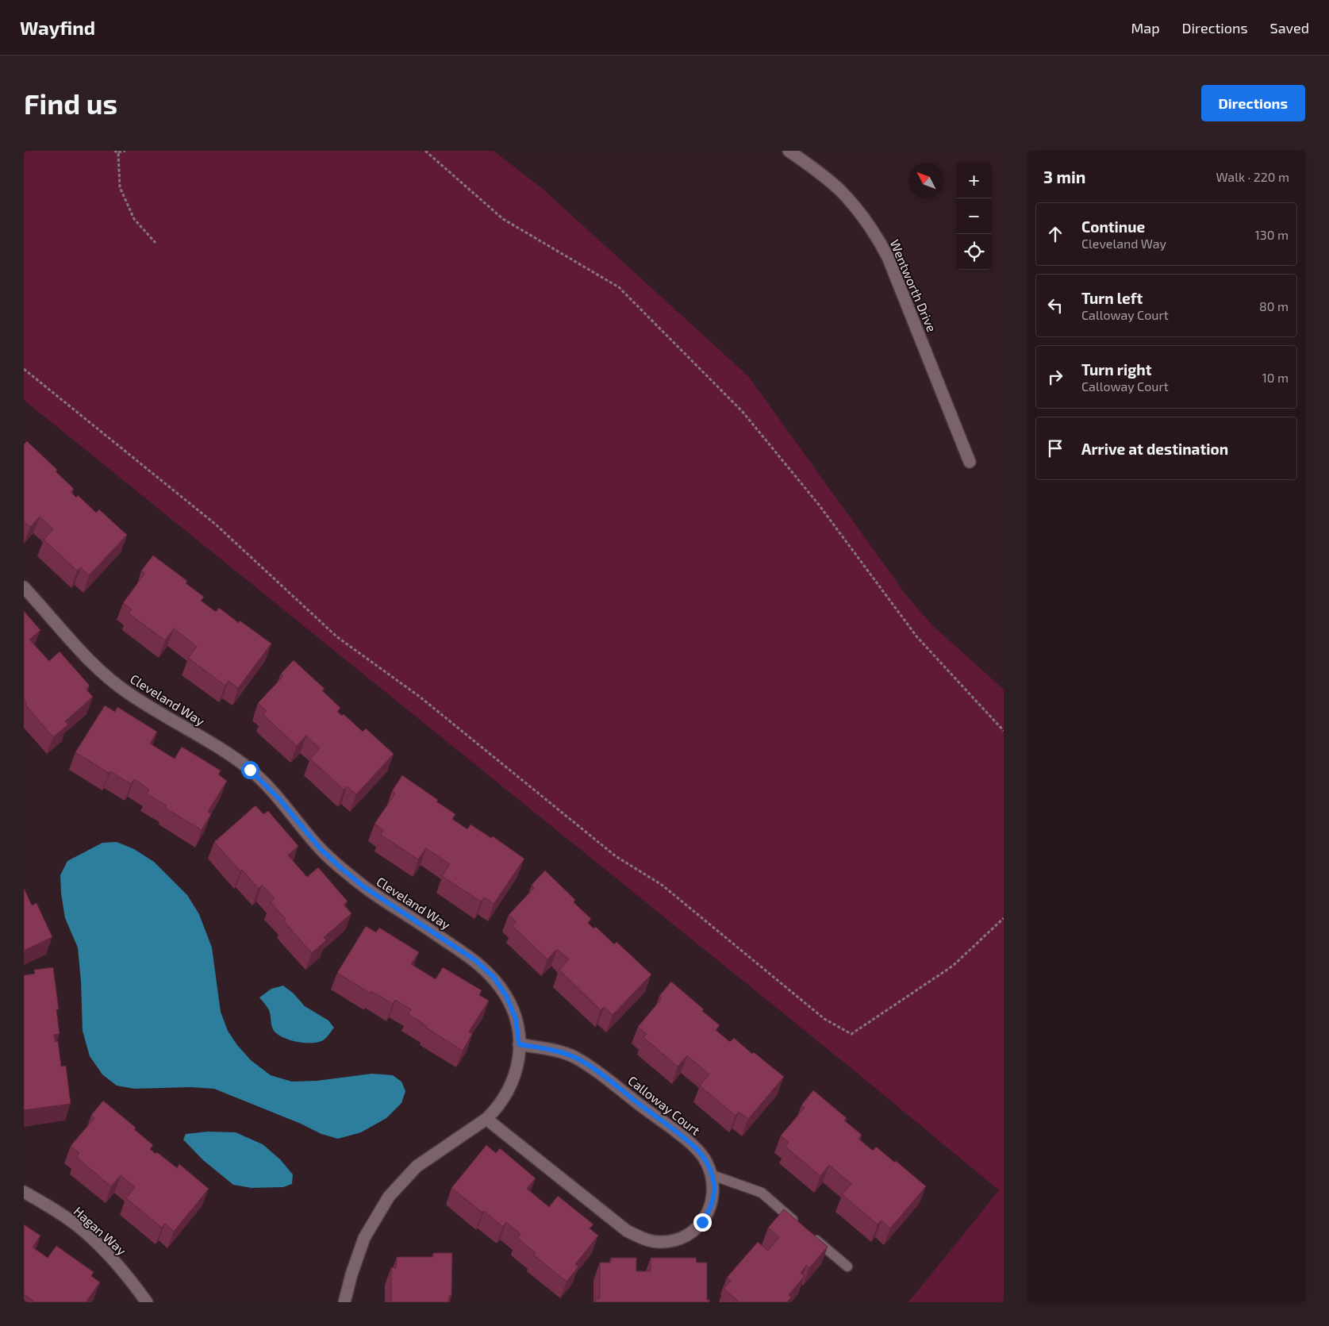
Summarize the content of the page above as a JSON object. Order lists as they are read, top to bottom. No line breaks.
{"streets":{"street":["Wentworth Drive","Cleveland Way","Calloway Court","Hagan Way"]},"crossings":[["Cleveland Way","Calloway Court"]],"north":"top left","page":{"header":"Wayfind","nav":["Map","Directions","Saved"],"buttons":"Directions","title":"Find us","heading":["3 min","Walk · 220 m"],"map_buttons":["+","−"],"list":[["Continue","Cleveland Way","130 m"],["Turn left","Calloway Court","80 m"],["Turn right","Calloway Court","10 m"],"Arrive at destination"]}}
